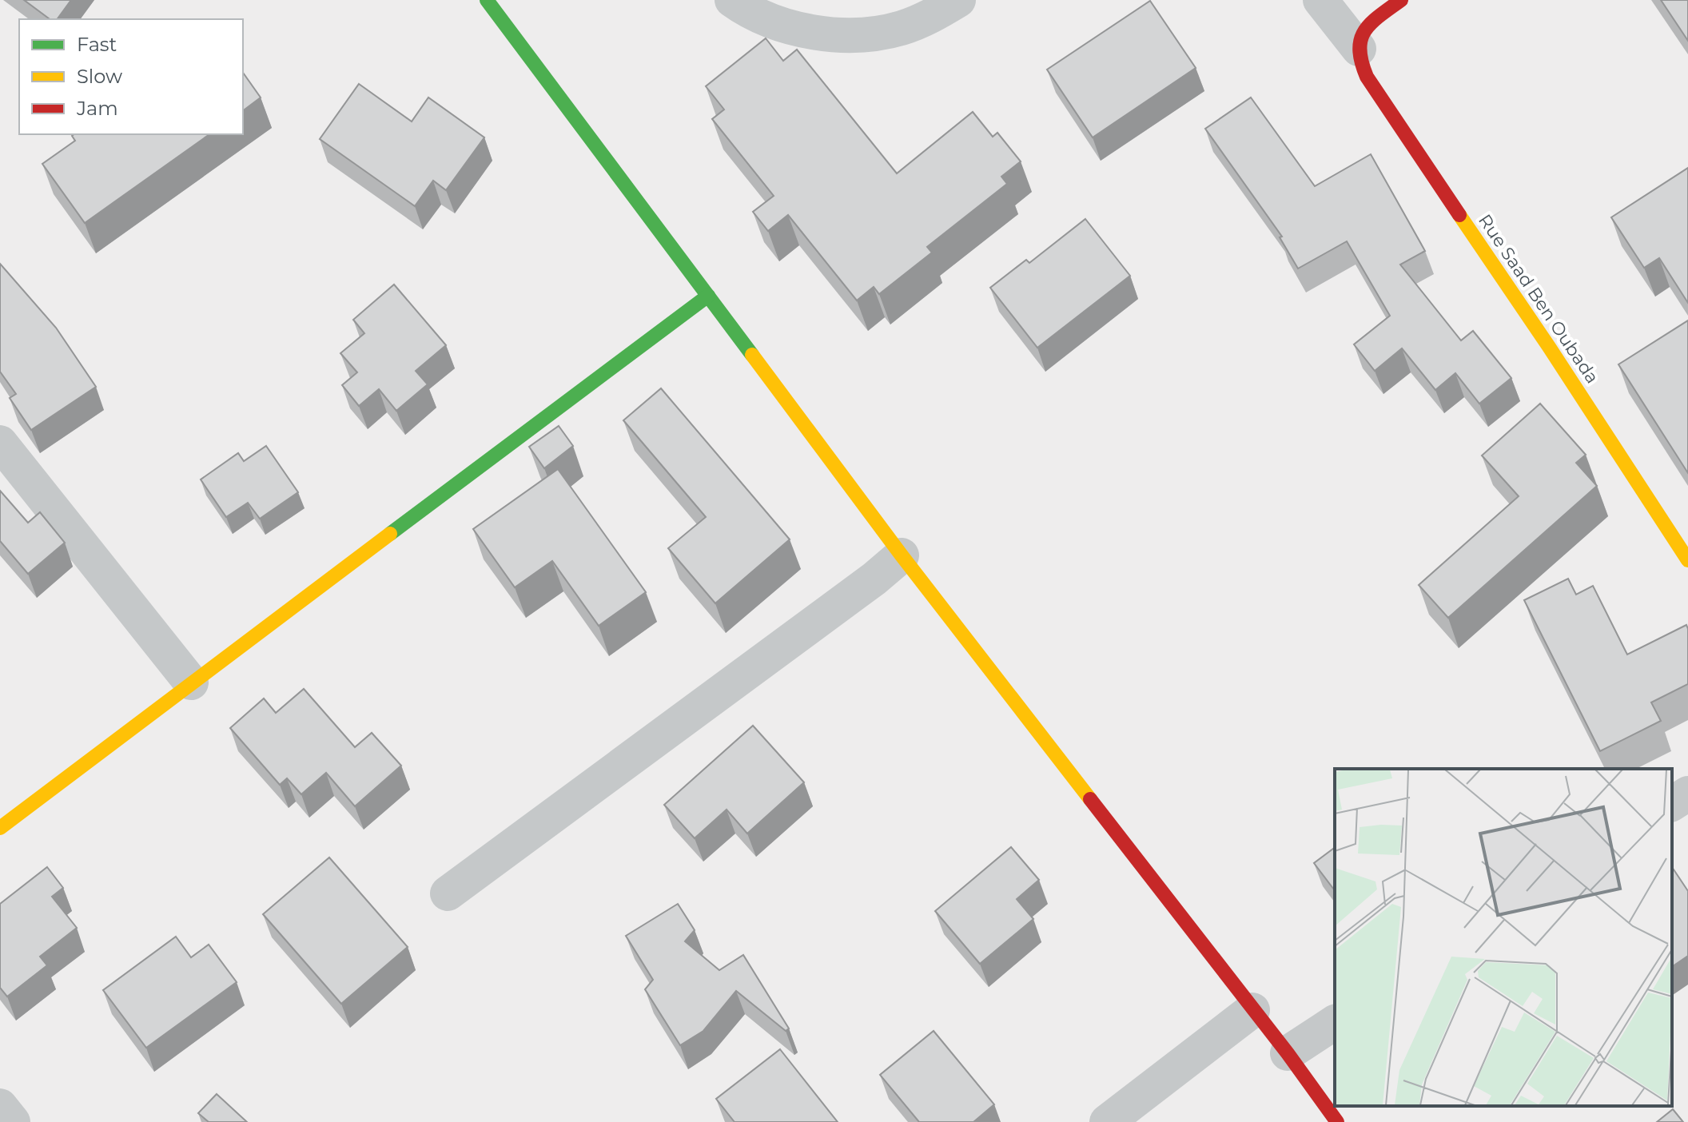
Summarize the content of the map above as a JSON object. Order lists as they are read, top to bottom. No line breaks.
{"streets":{"street":["Rue Saad Ben Oubada"]},"legend":["Fast","Slow","Jam"]}
